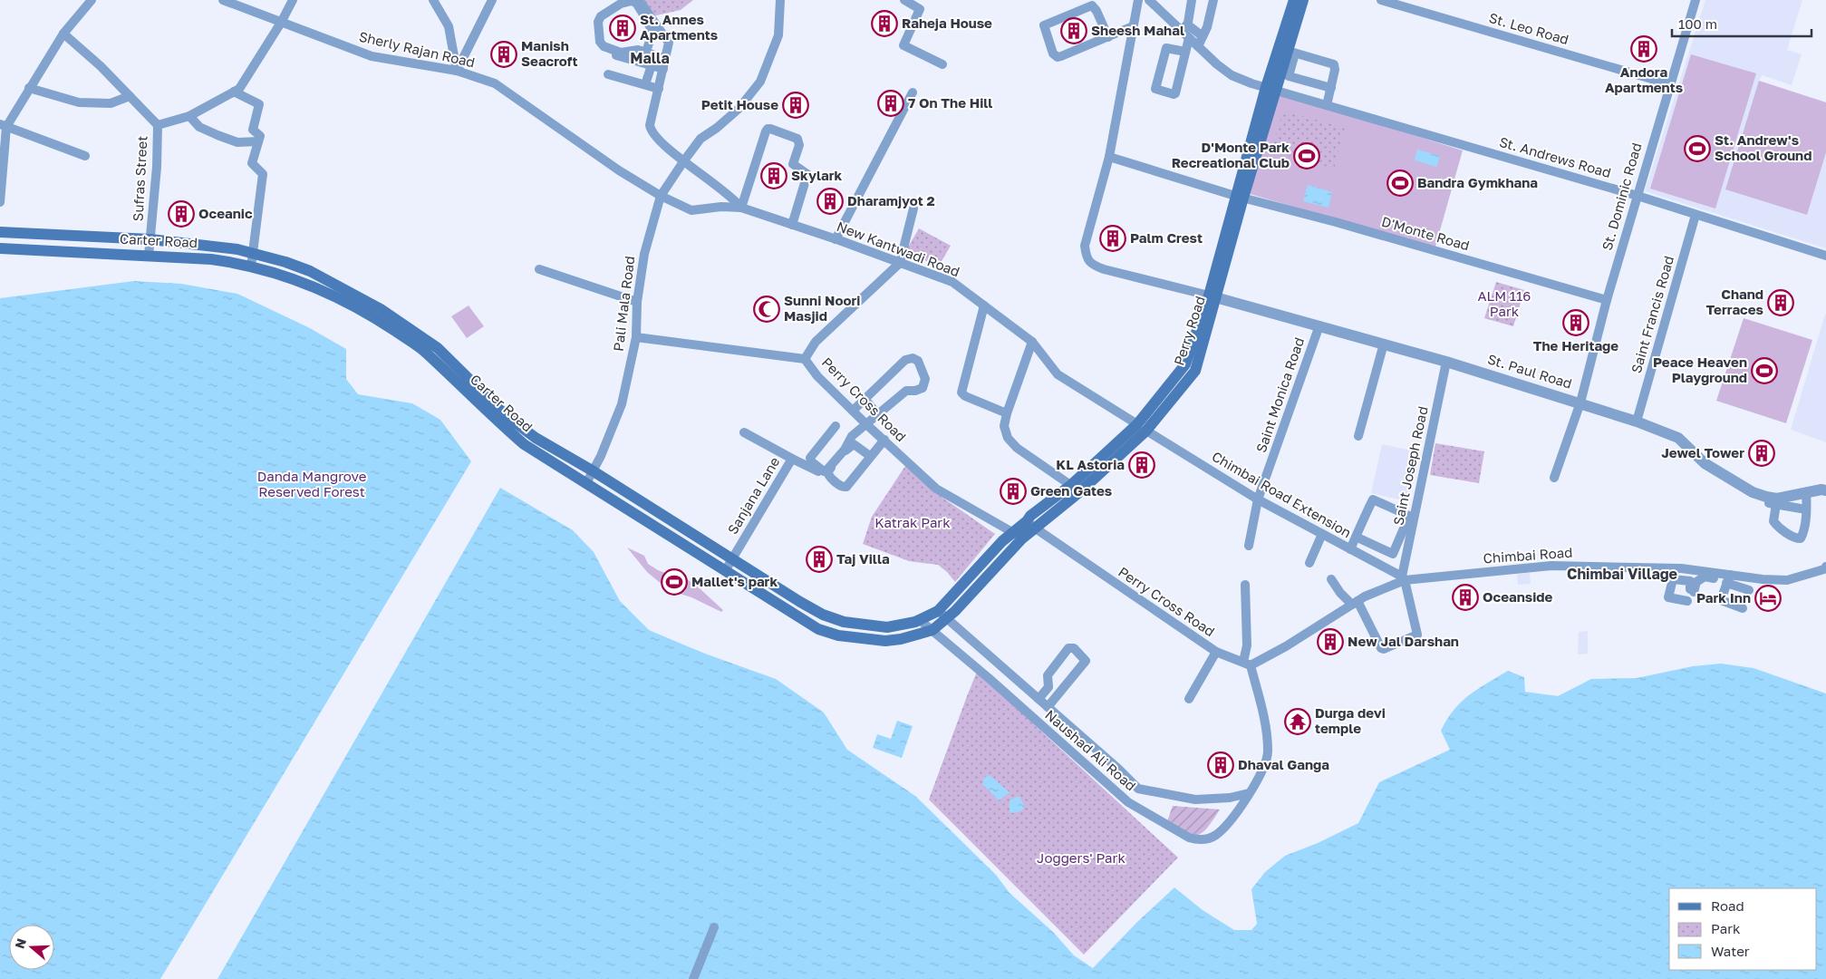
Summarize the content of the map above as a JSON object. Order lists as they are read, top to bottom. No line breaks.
{"streets":{"main road":["Carter Road","Perry Road"],"street":["St. Leo Road","Sherly Rajan Road","St. Andrews Road","Sufras Street","St. Dominic Road","D'Monte Road","New Kantwadi Road","Pali Mala Road","Saint Francis Road","St. Paul Road","Saint Monica Road","Perry Cross Road","Saint Joseph Road","Chimbai Road Extension","Sanjana Lane","Chimbai Road","Naushad Ali Road"]},"crossings":[["St. Leo Road","St. Dominic Road"],["Sherly Rajan Road","New Kantwadi Road"],["Sherly Rajan Road","Pali Mala Road"],["St. Andrews Road","St. Dominic Road"],["St. Andrews Road","Saint Francis Road"],["St. Andrews Road","Perry Road"],["Sufras Street","Carter Road"],["St. Dominic Road","D'Monte Road"],["St. Dominic Road","St. Paul Road"],["D'Monte Road","Perry Road"],["Carter Road","Pali Mala Road"],["Carter Road","Perry Road"],["Carter Road","Sanjana Lane"],["Carter Road","Naushad Ali Road"],["New Kantwadi Road","Pali Mala Road"],["New Kantwadi Road","Perry Road"],["New Kantwadi Road","Chimbai Road Extension"],["Pali Mala Road","Perry Cross Road"],["Saint Francis Road","St. Paul Road"],["Perry Road","St. Paul Road"],["Perry Road","Perry Cross Road"],["Perry Road","Chimbai Road Extension"],["Perry Road","Naushad Ali Road"],["St. Paul Road","Saint Monica Road"],["St. Paul Road","Saint Joseph Road"],["Saint Monica Road","Chimbai Road Extension"],["Perry Cross Road","Chimbai Road"],["Perry Cross Road","Naushad Ali Road"],["Saint Joseph Road","Chimbai Road Extension"],["Saint Joseph Road","Chimbai Road"],["Chimbai Road Extension","Chimbai Road"],["Chimbai Road","Naushad Ali Road"]],"districts":["Malla","Chimbai Village"],"parks":["ALM 116 Park","Danda Mangrove Reserved Forest","Katrak Park","Joggers' Park"],"places":{"building":["Raheja House","St. Annes Apartments","Sheesh Mahal","Andora Apartments","Manish Seacroft","7 On The Hill","Petit House","Skylark","Dharamjyot 2","Oceanic","Palm Crest","Chand Terraces","The Heritage","Jewel Tower","KL Astoria","Green Gates","Taj Villa","Oceanside","New Jal Darshan","Dhaval Ganga"],"sports":["St. Andrew's School Ground","D'Monte Park Recreational Club","Bandra Gymkhana","Peace Heaven Playground","Mallet's park"],"mosque":["Sunni Noori Masjid"],"hotel":["Park Inn"],"temple":["Durga devi temple"]},"legend":["Road","Park","Water"],"scale_bar":"100 m","north":"left"}
